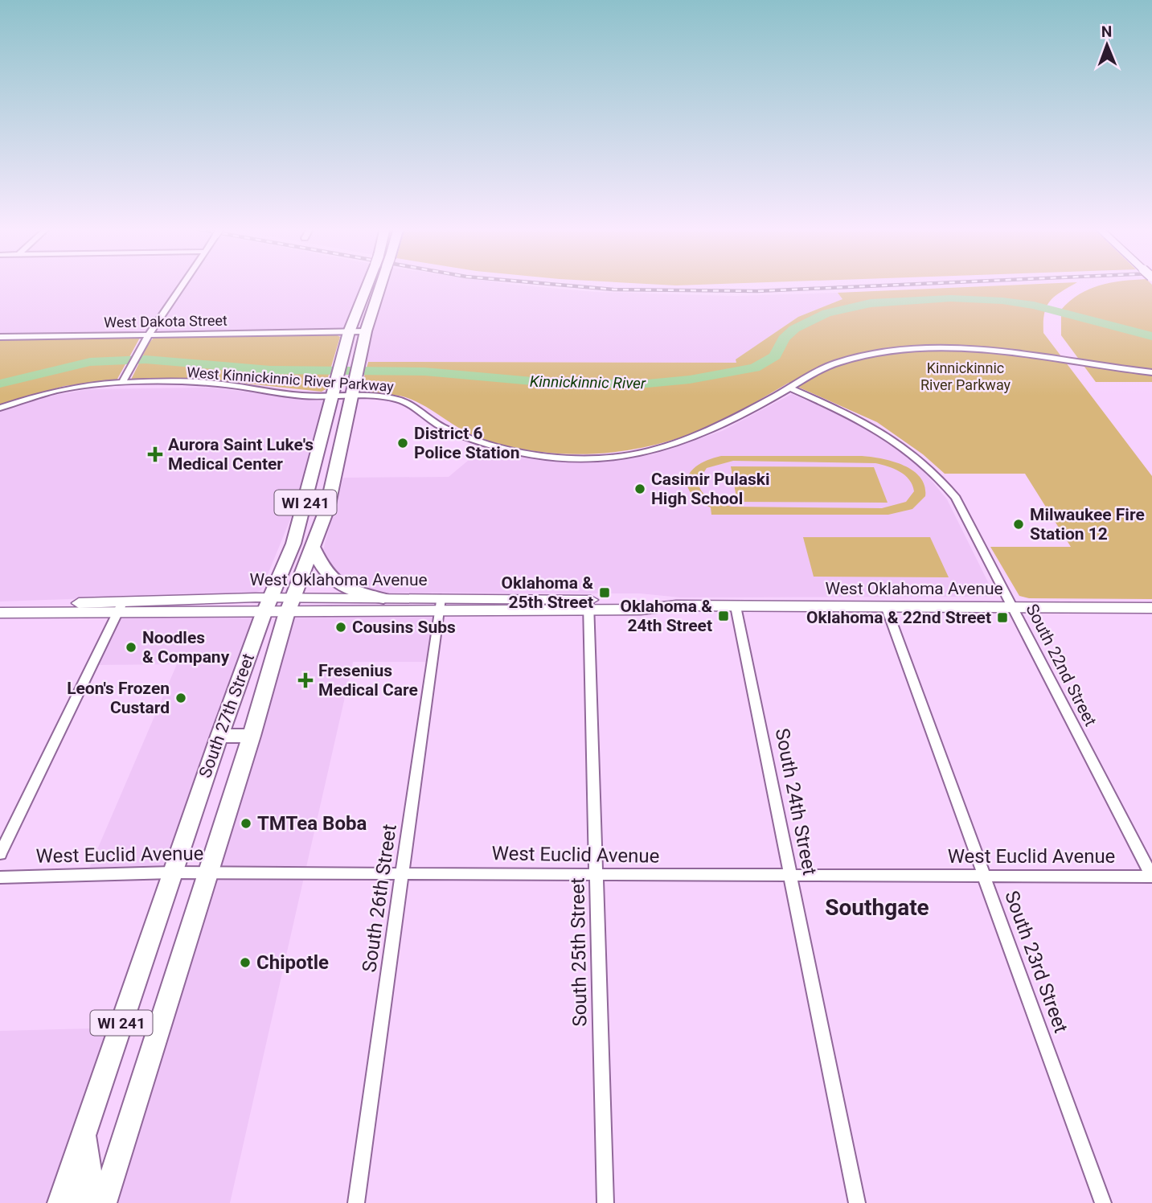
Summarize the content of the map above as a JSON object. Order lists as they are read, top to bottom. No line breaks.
{"streets":{"main road":["WI 241","West Oklahoma Avenue","South 27th Street"],"street":["West Dakota Street","West Kinnickinnic River Parkway","South 22nd Street","South 24th Street","West Euclid Avenue","South 26th Street","South 25th Street","South 23rd Street"]},"crossings":[["West Dakota Street","South 27th Street"],["West Kinnickinnic River Parkway","South 22nd Street"],["West Kinnickinnic River Parkway","South 27th Street"],["West Oklahoma Avenue","South 22nd Street"],["West Oklahoma Avenue","South 27th Street"],["West Oklahoma Avenue","South 24th Street"],["West Oklahoma Avenue","South 26th Street"],["West Oklahoma Avenue","South 25th Street"],["West Oklahoma Avenue","South 23rd Street"],["South 22nd Street","West Euclid Avenue"],["South 27th Street","West Euclid Avenue"],["South 24th Street","West Euclid Avenue"],["West Euclid Avenue","South 26th Street"],["West Euclid Avenue","South 25th Street"],["West Euclid Avenue","South 23rd Street"]],"districts":["Southgate"],"water":["Kinnickinnic River"],"parks":["Kinnickinnic River Parkway"],"places":{"other":["District 6 Police Station","Casimir Pulaski High School","Milwaukee Fire Station 12","Cousins Subs","Noodles & Company","Leon's Frozen Custard","TMTea Boba","Chipotle"],"health":["Aurora Saint Luke's Medical Center","Fresenius Medical Care"],"transit":["Oklahoma & 25th Street","Oklahoma & 24th Street","Oklahoma & 22nd Street"]},"north":"top"}
